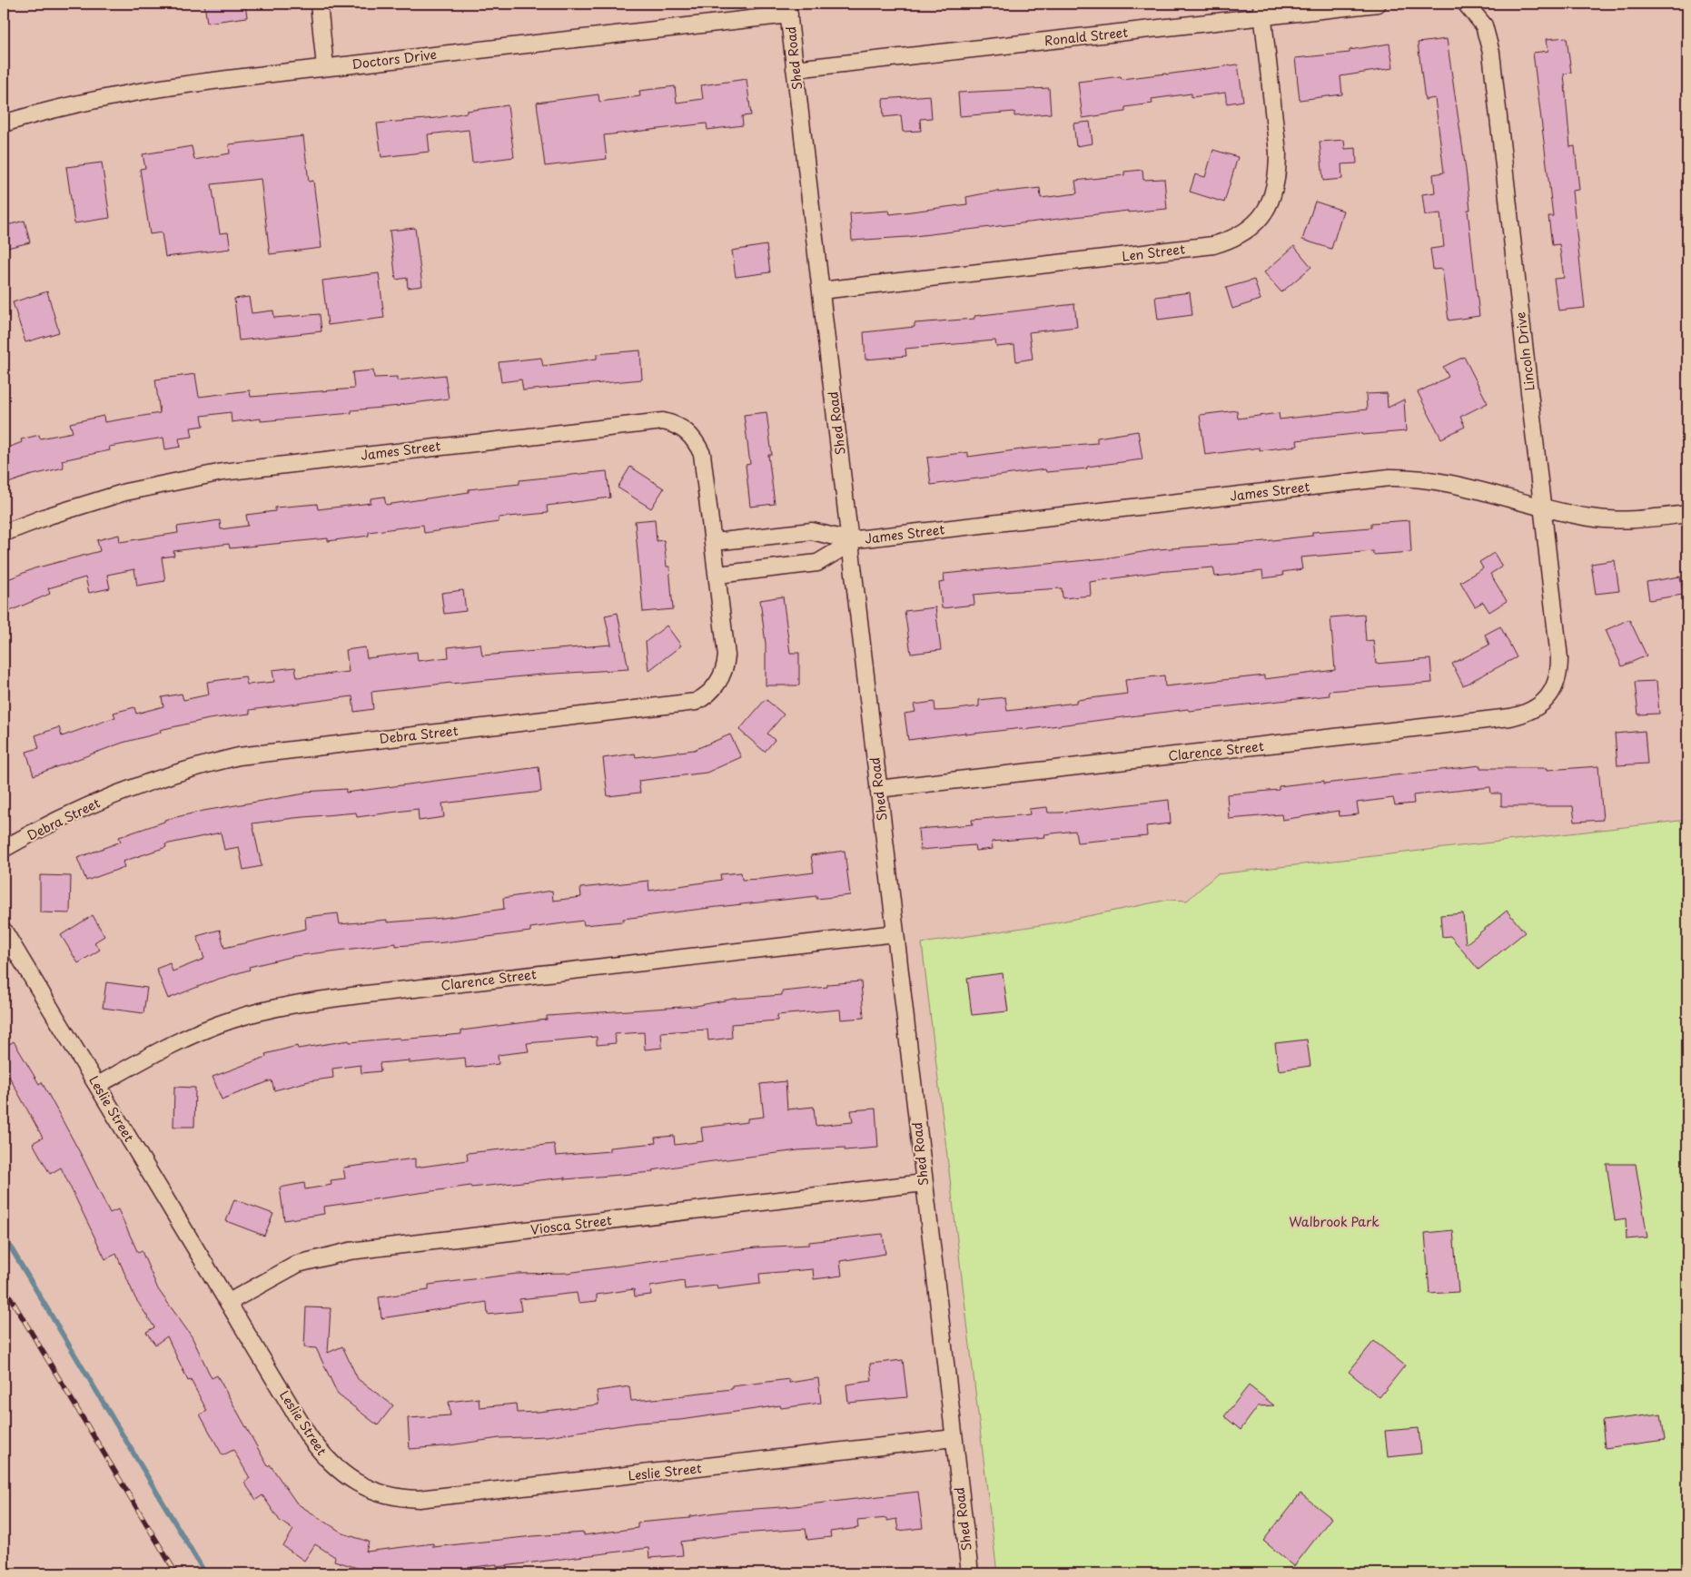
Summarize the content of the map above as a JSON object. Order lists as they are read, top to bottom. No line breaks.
{"streets":{"street":["Ronald Street","Shed Road","Doctors Drive","Len Street","Lincoln Drive","James Street","Debra Street","Clarence Street","Leslie Street","Viosca Street"]},"crossings":[["Ronald Street","Shed Road"],["Ronald Street","Len Street"],["Shed Road","Doctors Drive"],["Shed Road","Len Street"],["Shed Road","James Street"],["Shed Road","Clarence Street"],["Shed Road","Leslie Street"],["Shed Road","Viosca Street"],["Lincoln Drive","James Street"],["Lincoln Drive","Clarence Street"],["James Street","Debra Street"],["Clarence Street","Leslie Street"],["Leslie Street","Viosca Street"]],"parks":["Walbrook Park"]}
